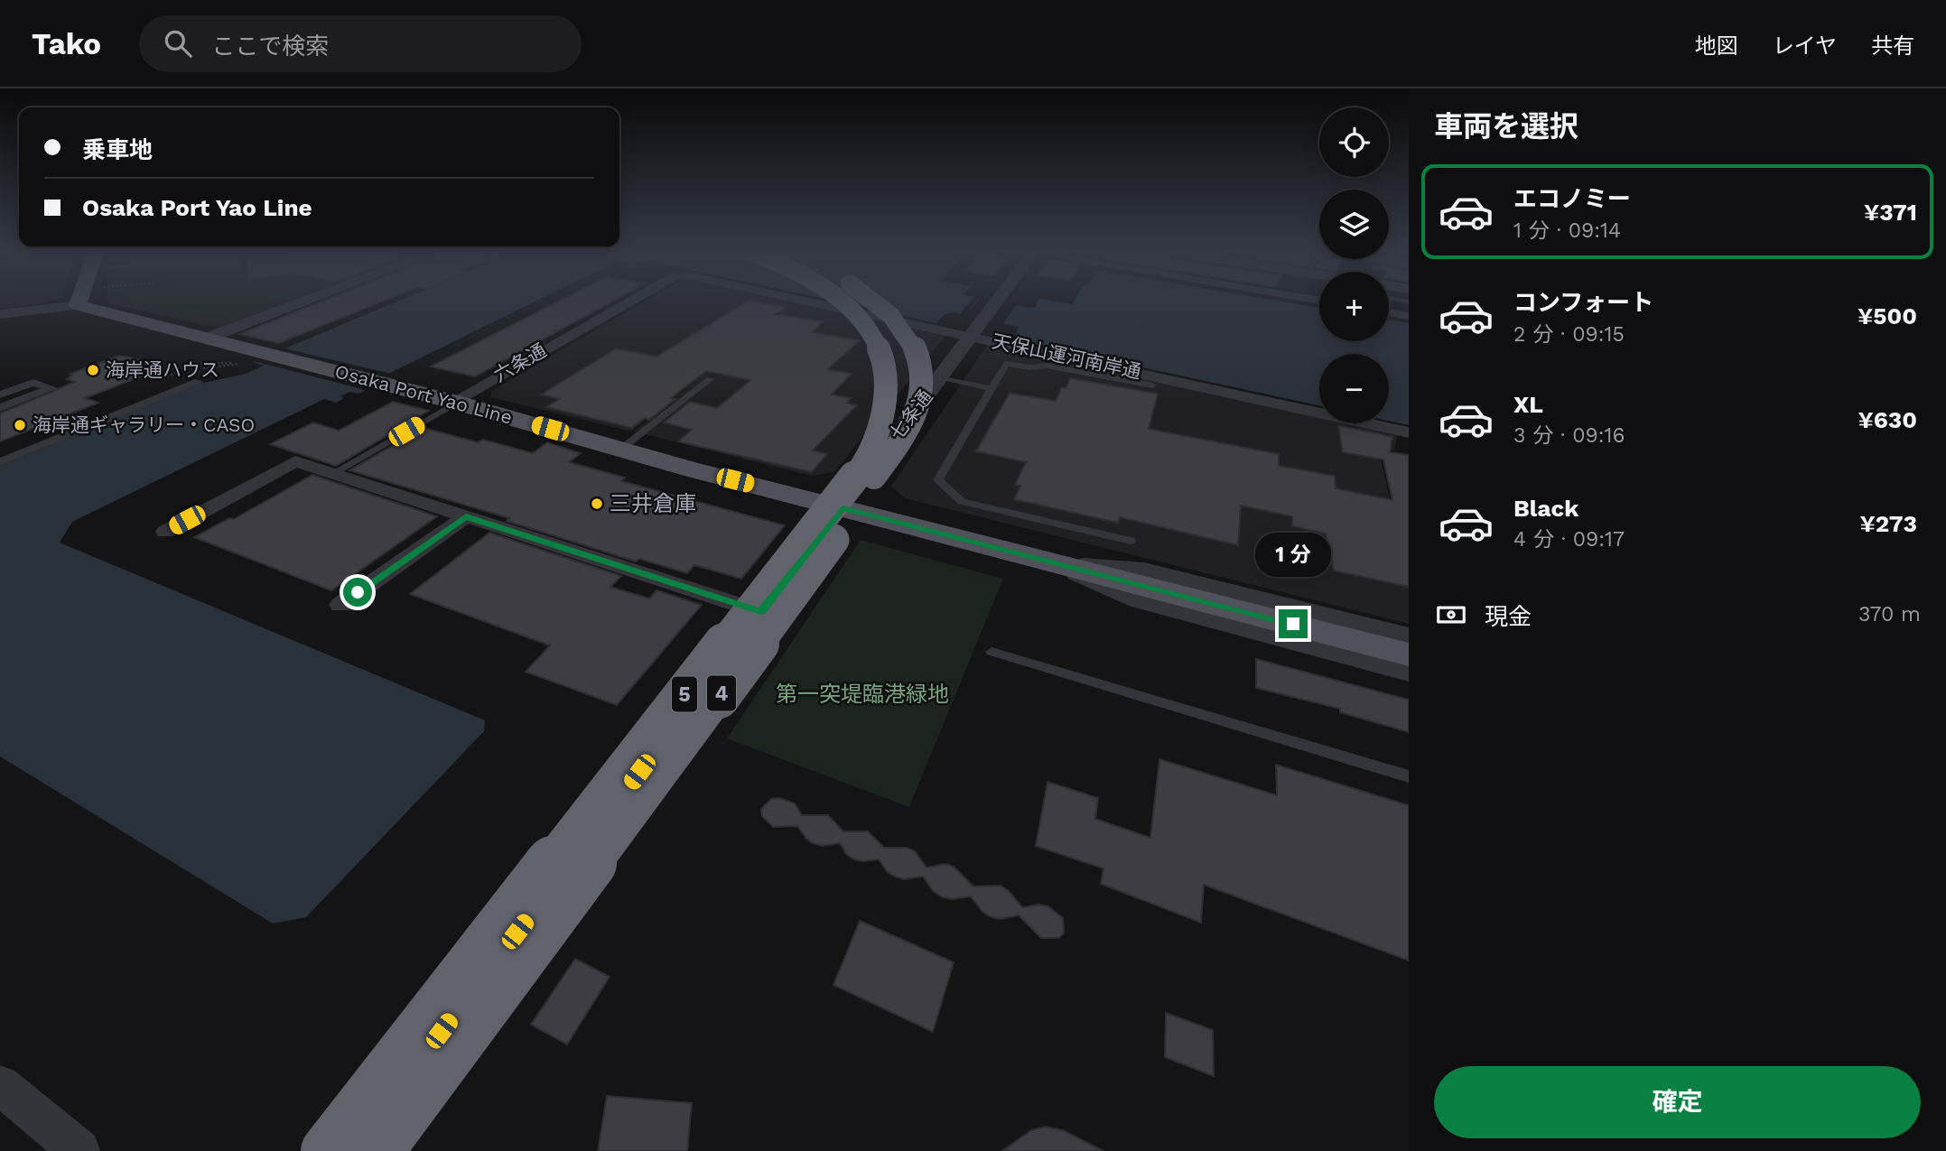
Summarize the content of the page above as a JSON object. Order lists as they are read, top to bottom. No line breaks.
{"streets":{"highway":["4","5"],"main road":["Osaka Port Yao Line"],"street":["天保山運河南岸通","六条通","七条通"]},"crossings":[["天保山運河南岸通","七条通"],["六条通","Osaka Port Yao Line"],["Osaka Port Yao Line","七条通"]],"parks":["第一突堤臨港緑地"],"places":["海岸通ハウス","海岸通ギャラリー・CASO","三井倉庫"],"page":{"header":"Tako","search":"ここで検索","nav":["地図","レイヤ","共有"],"heading":"車両を選択","map_buttons":["+","−"],"banner":["乗車地","Osaka Port Yao Line"],"list":[{"name":"エコノミー","note":"1 分 · 09:14","value":"¥371"},{"name":"コンフォート","note":"2 分 · 09:15","value":"¥500"},{"name":"XL","note":"3 分 · 09:16","value":"¥630"},{"name":"Black","note":"4 分 · 09:17","value":"¥273"}],"bubble":"1 分","pay":["現金","370 m"],"buttons":"確定"}}
